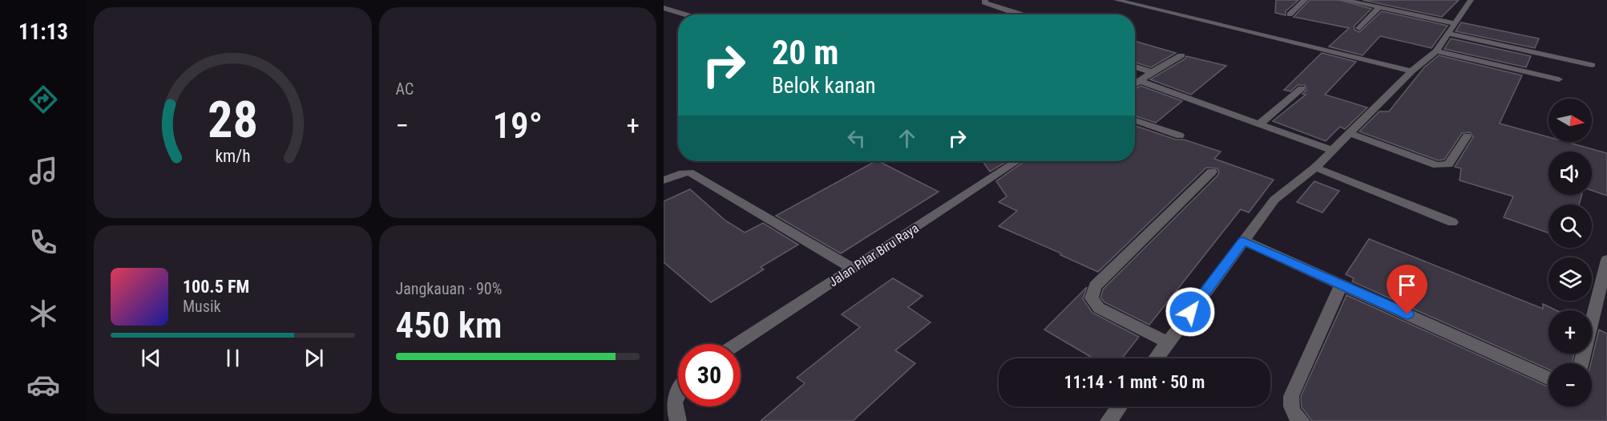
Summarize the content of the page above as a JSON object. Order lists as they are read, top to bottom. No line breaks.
{"streets":{"street":["Jalan Pilar Biru Raya"]},"north":"right","page":{"tabs":"11:13","tile":["AC",["Jangkauan · 90%","450 km"]],"turn":["20 m","Belok kanan"],"map_buttons":["+","−"],"heat":["−","19°","+"],"song":["100.5 FM","Musik"],"limit":"30","trip":"11:14 · 1 mnt · 50 m","gauge":["28","km/h"]}}
